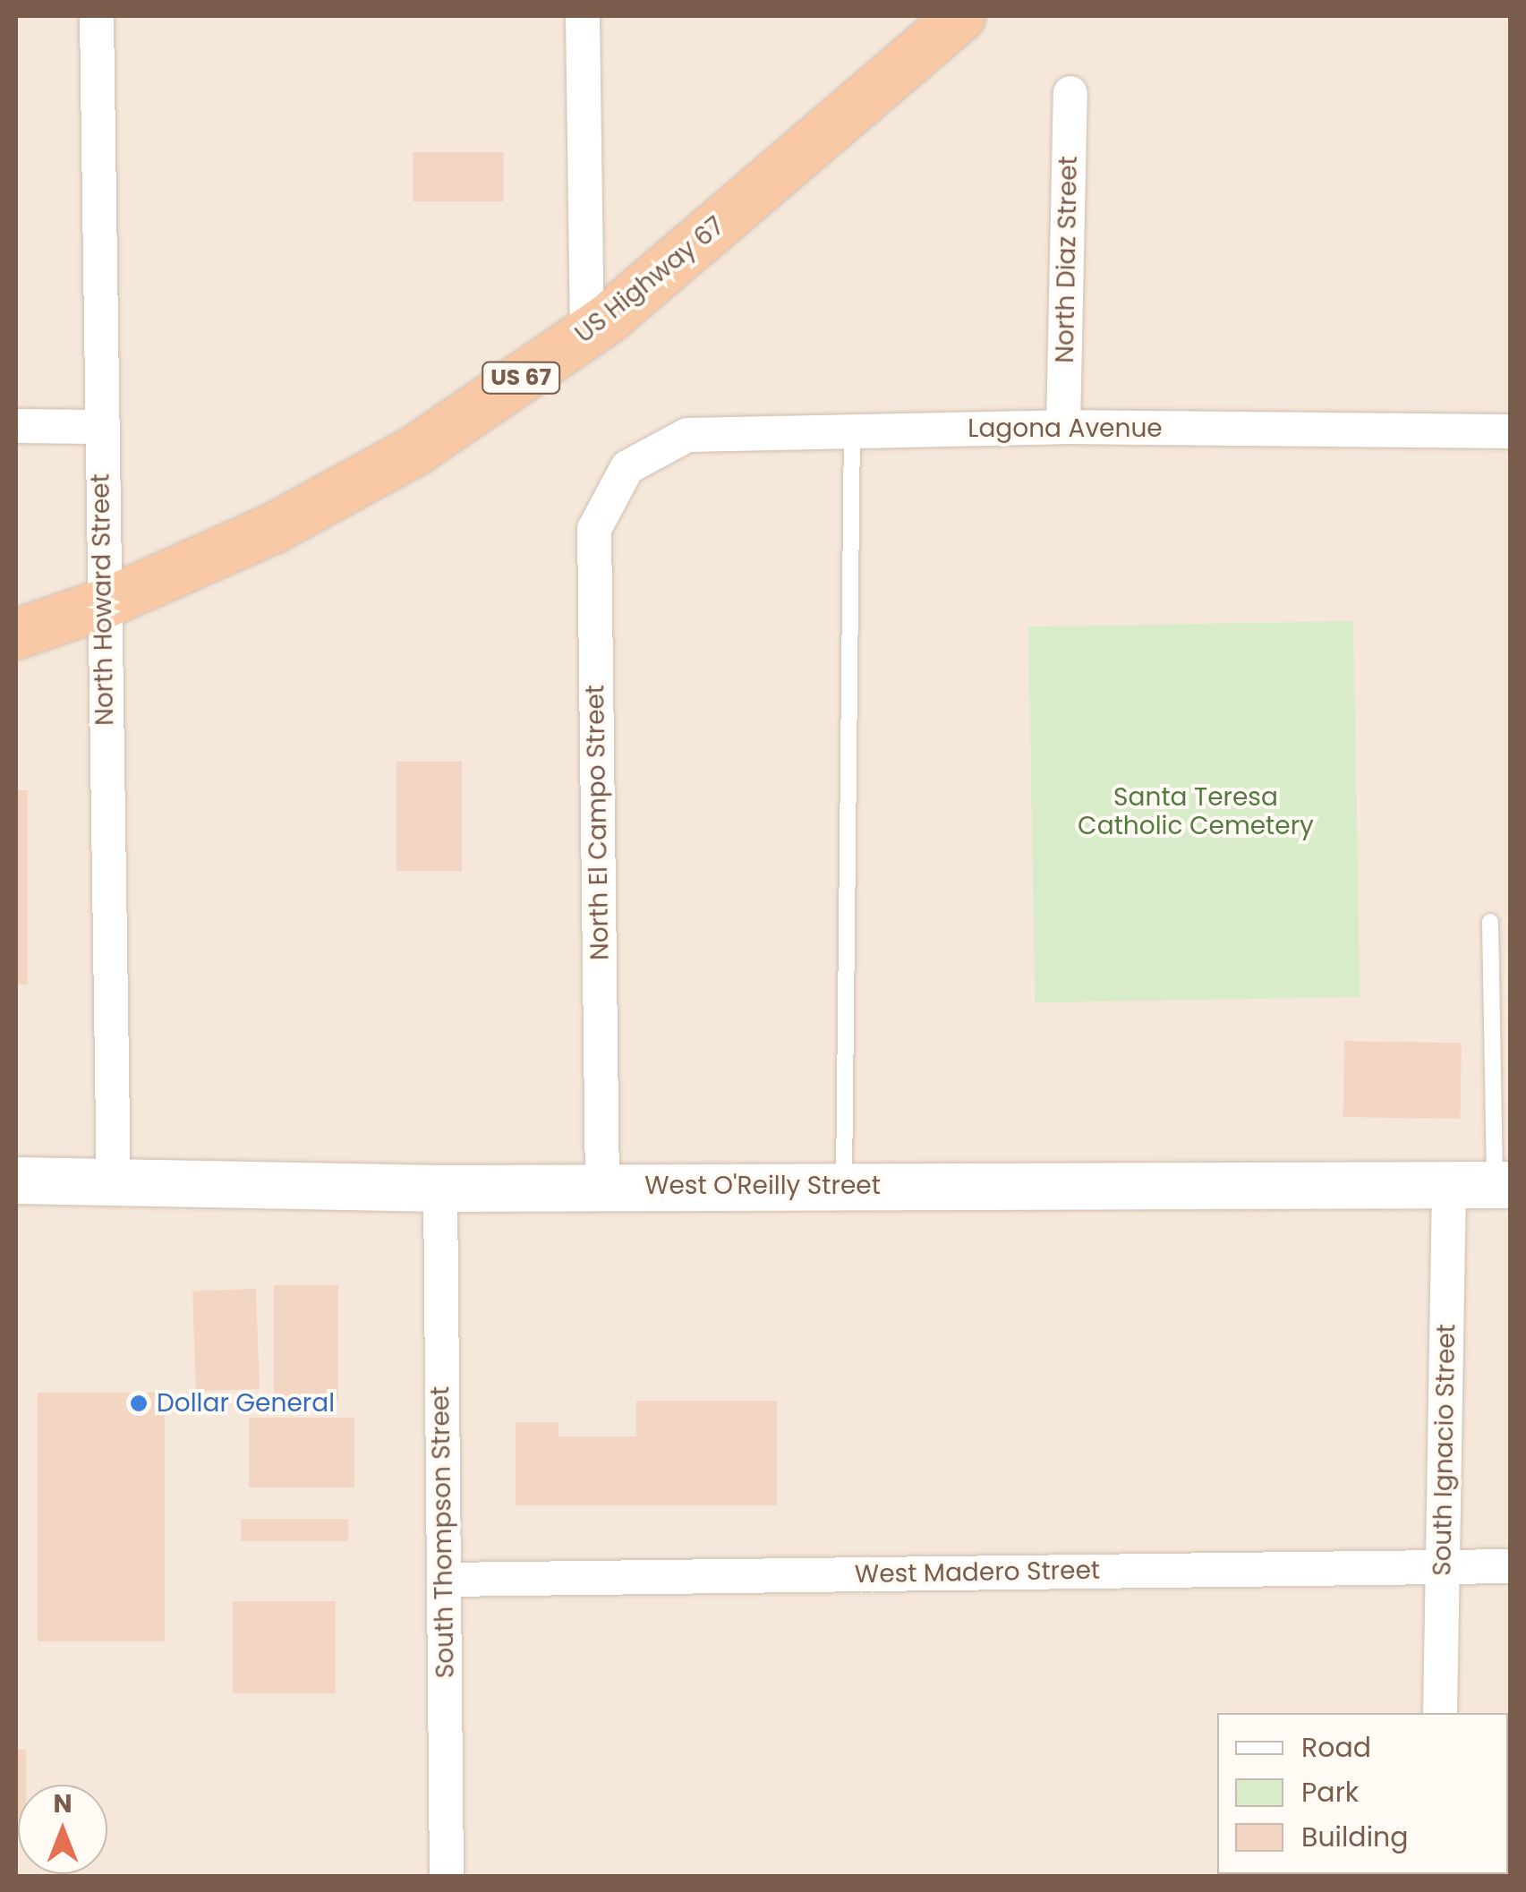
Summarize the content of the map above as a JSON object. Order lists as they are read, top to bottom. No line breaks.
{"streets":{"highway":["US Highway 67","US 67"],"main road":["West O'Reilly Street"],"street":["North Diaz Street","Lagona Avenue","North Howard Street","North El Campo Street","South Ignacio Street","South Thompson Street","West Madero Street"]},"crossings":[["North Diaz Street","Lagona Avenue"],["US Highway 67","North Howard Street"],["Lagona Avenue","North El Campo Street"],["North Howard Street","West O'Reilly Street"],["North El Campo Street","West O'Reilly Street"],["West O'Reilly Street","South Ignacio Street"],["West O'Reilly Street","South Thompson Street"],["South Ignacio Street","West Madero Street"],["South Thompson Street","West Madero Street"]],"parks":["Santa Teresa Catholic Cemetery"],"places":["Dollar General"],"legend":["Road","Park","Building"],"north":"top"}
